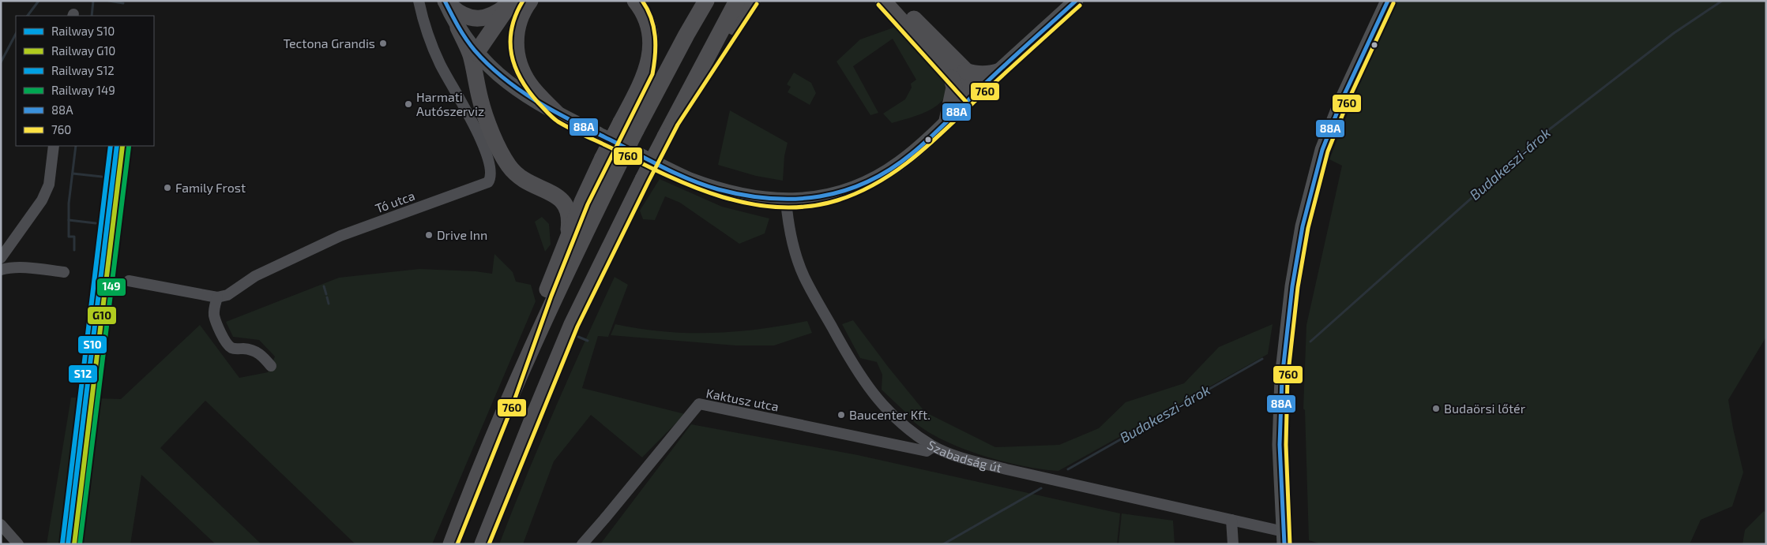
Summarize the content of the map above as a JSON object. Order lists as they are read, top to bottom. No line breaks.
{"streets":{"main road":["Szabadság út"],"street":["Tó utca","Kaktusz utca"]},"crossings":[["Kaktusz utca","Szabadság út"]],"water":["Budakeszi-árok"],"places":["Tectona Grandis","Harmati Autószerviz","Family Frost","Drive Inn","Budaörsi lőtér","Baucenter Kft."],"lines":["transit line 88A","transit line 760","rail line S10","rail line G10","rail line S12","rail line 149"],"legend":["Railway S10","Railway G10","Railway S12","Railway 149","88A","760"]}
